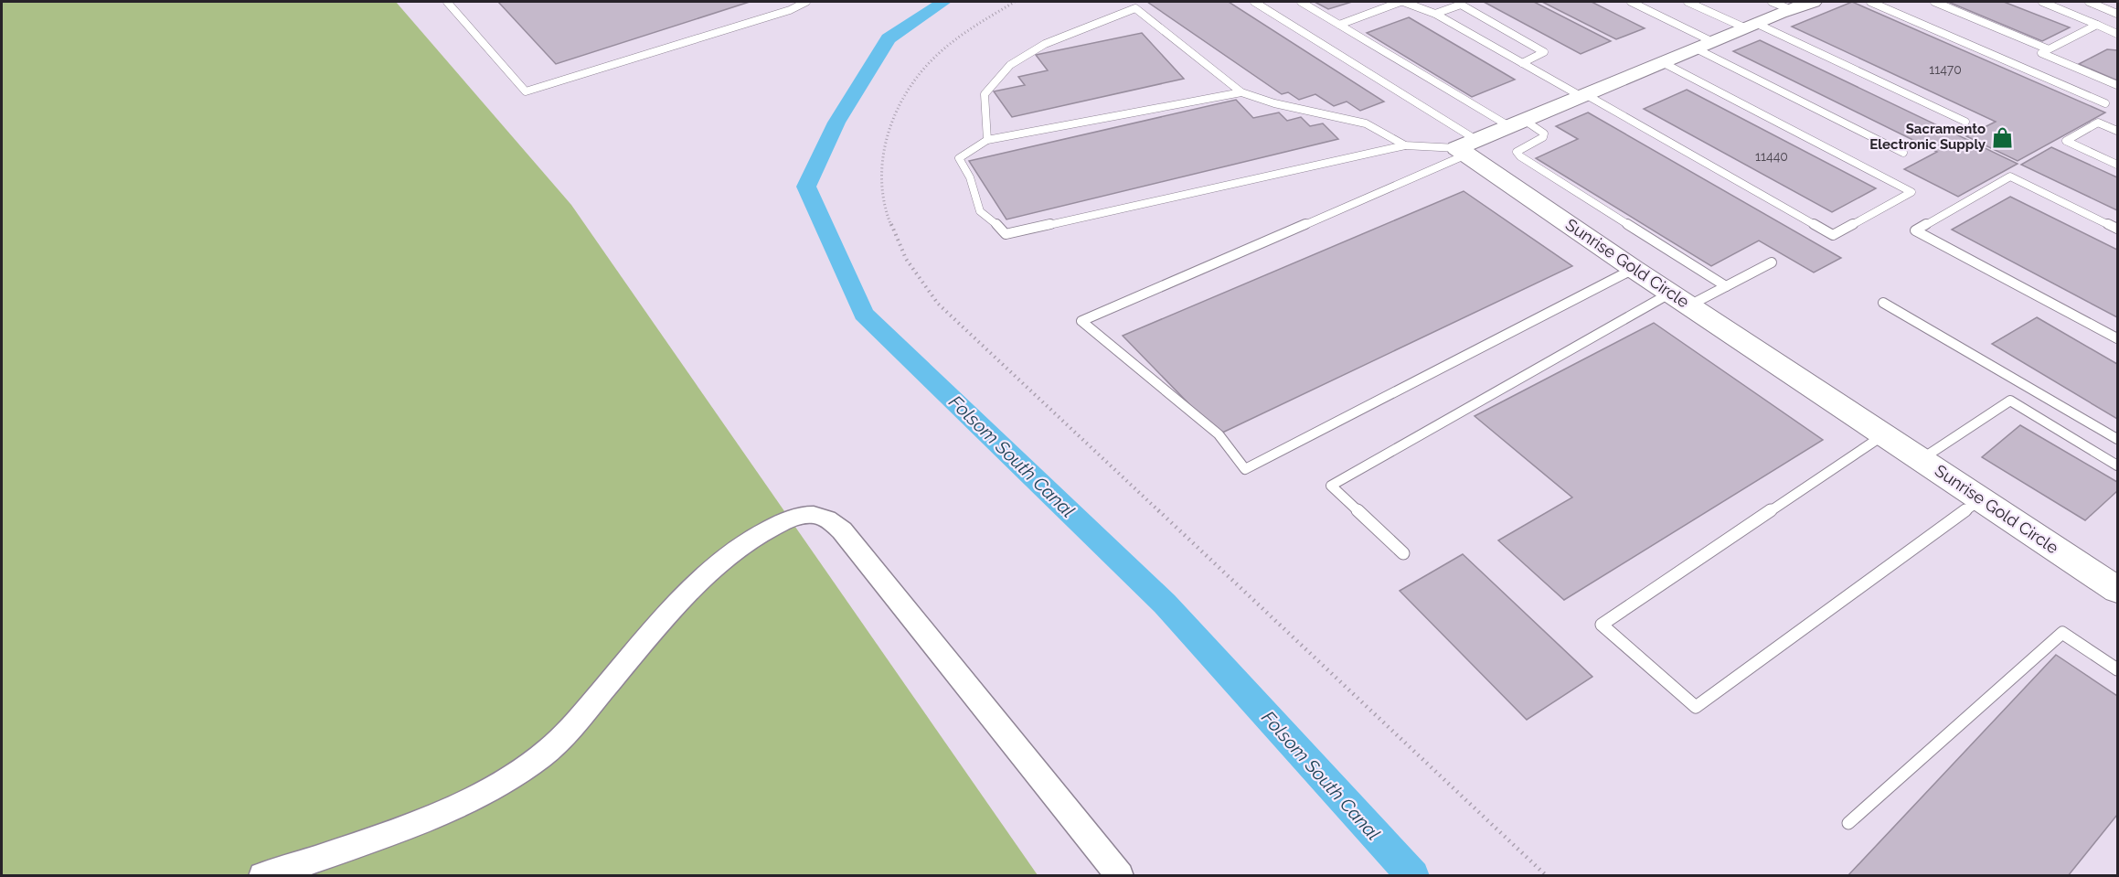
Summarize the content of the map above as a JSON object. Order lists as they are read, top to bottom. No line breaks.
{"streets":{"street":["Sunrise Gold Circle"]},"water":["Folsom South Canal"],"places":{"shop":["Sacramento Electronic Supply"]},"house_numbers":["11470","11440"]}
